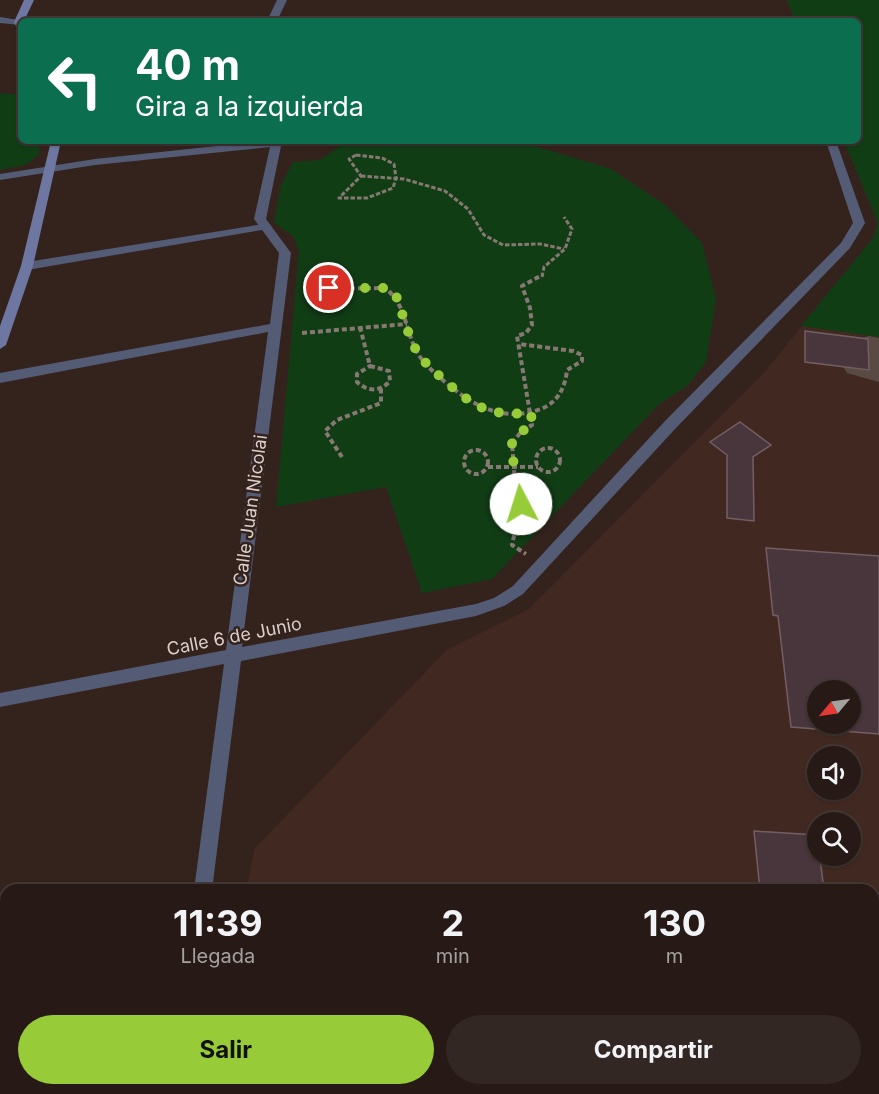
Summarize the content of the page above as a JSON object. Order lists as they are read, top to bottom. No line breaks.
{"streets":{"street":["Calle Juan Nicolai","Calle 6 de Junio"]},"crossings":[["Calle Juan Nicolai","Calle 6 de Junio"]],"north":"bottom left","page":{"turn":["40 m","Gira a la izquierda"],"eta":["11:39","Llegada","2","min","130","m"],"buttons":["Salir","Compartir"]}}
